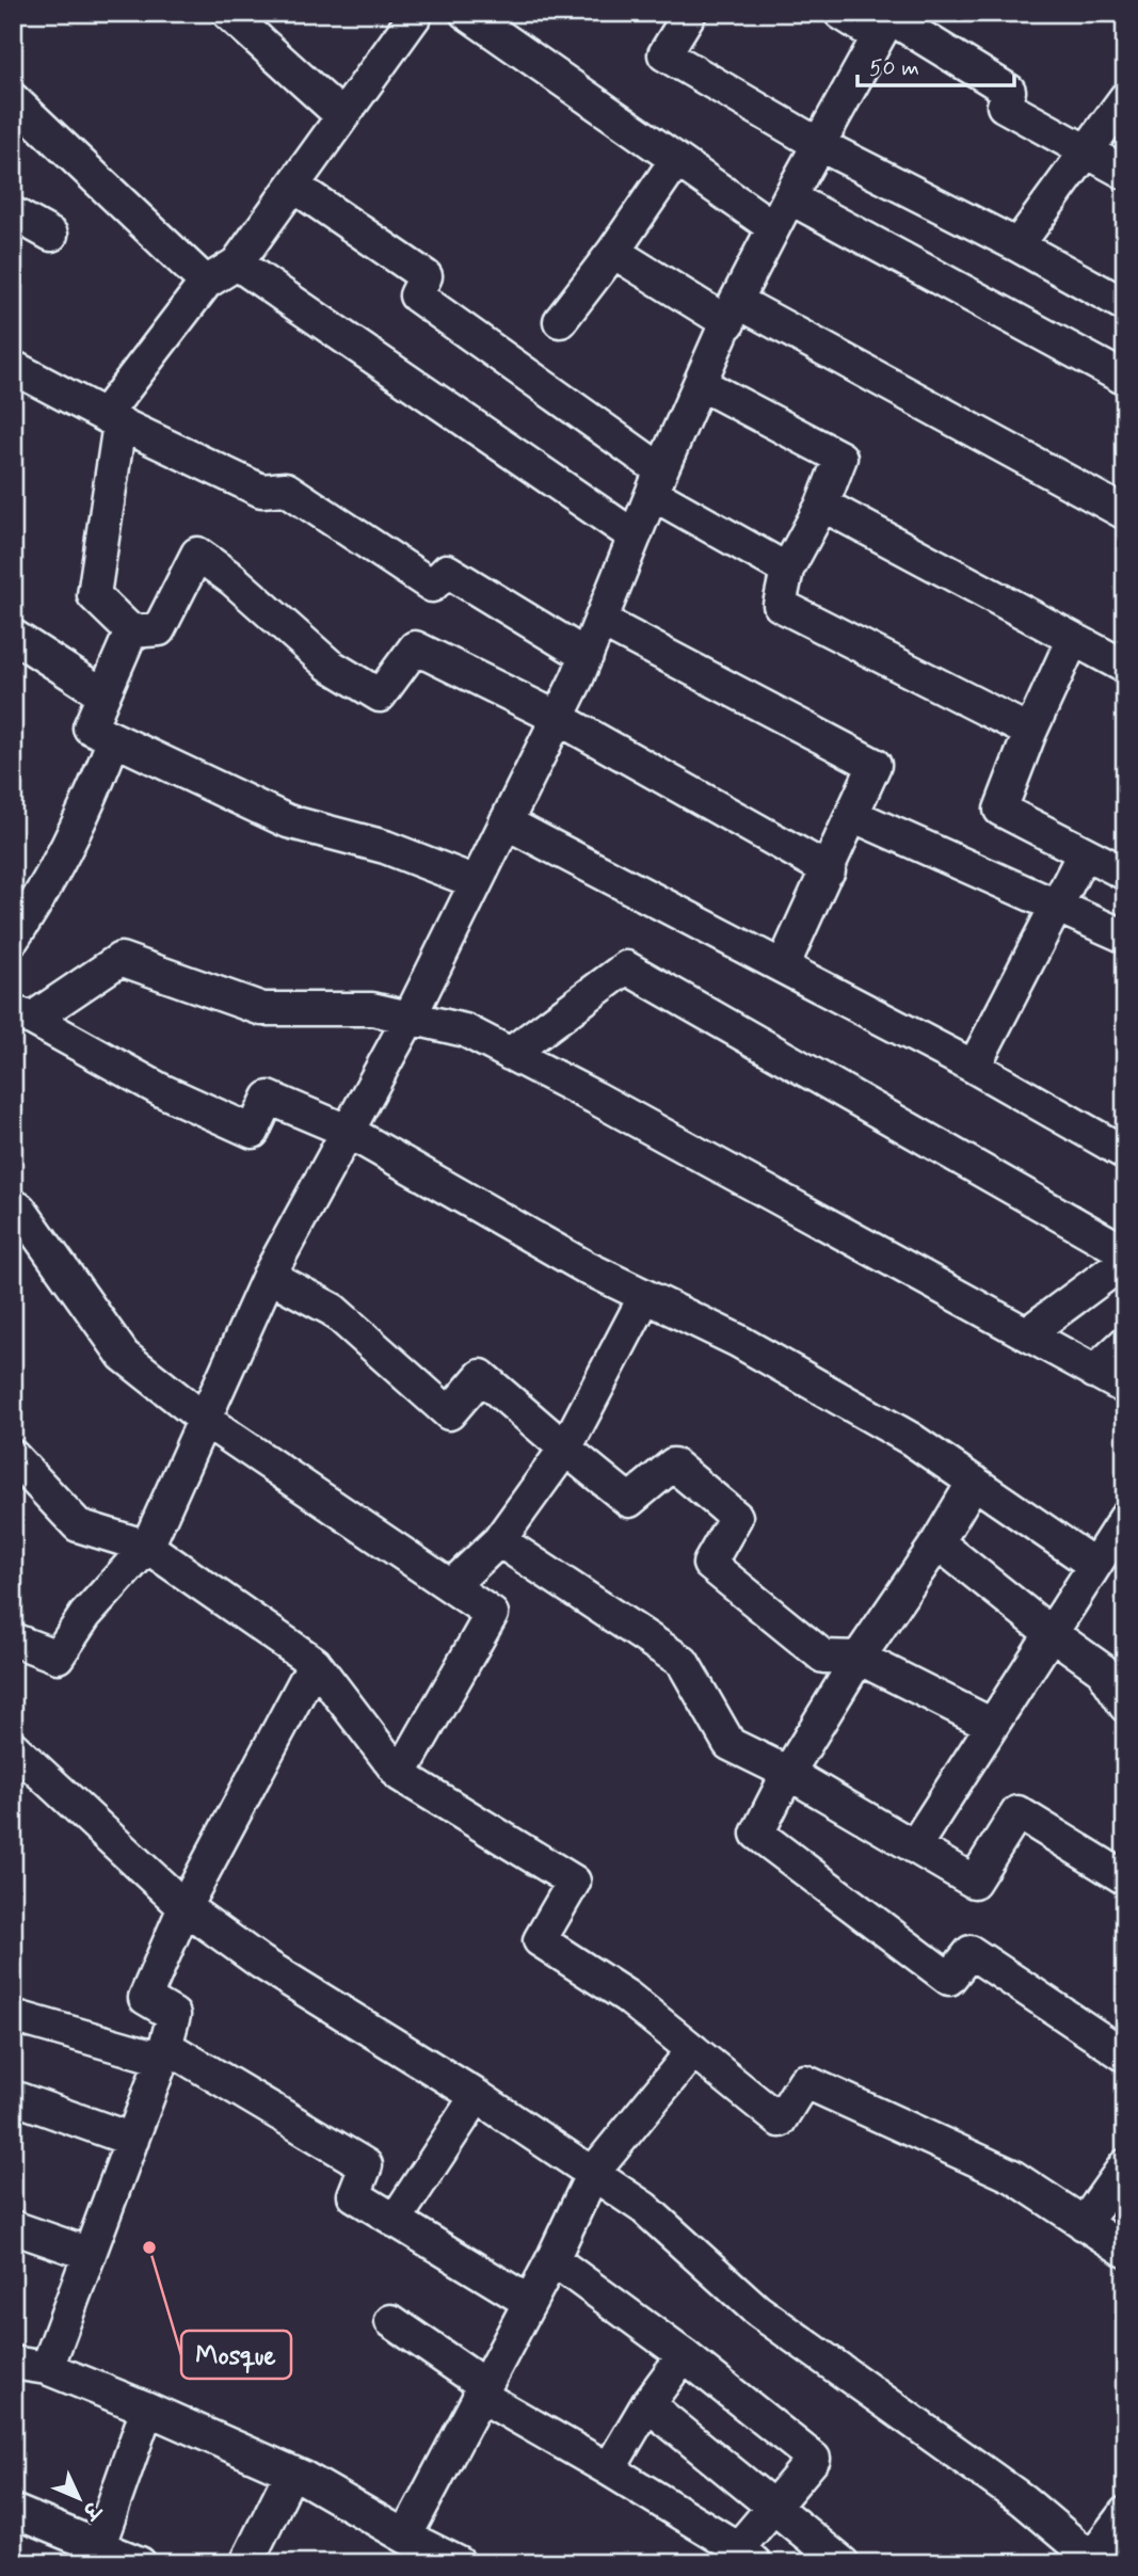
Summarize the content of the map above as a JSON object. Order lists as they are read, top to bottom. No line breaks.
{"places":["Mosque"],"scale_bar":"50 m","north":"bottom right"}
